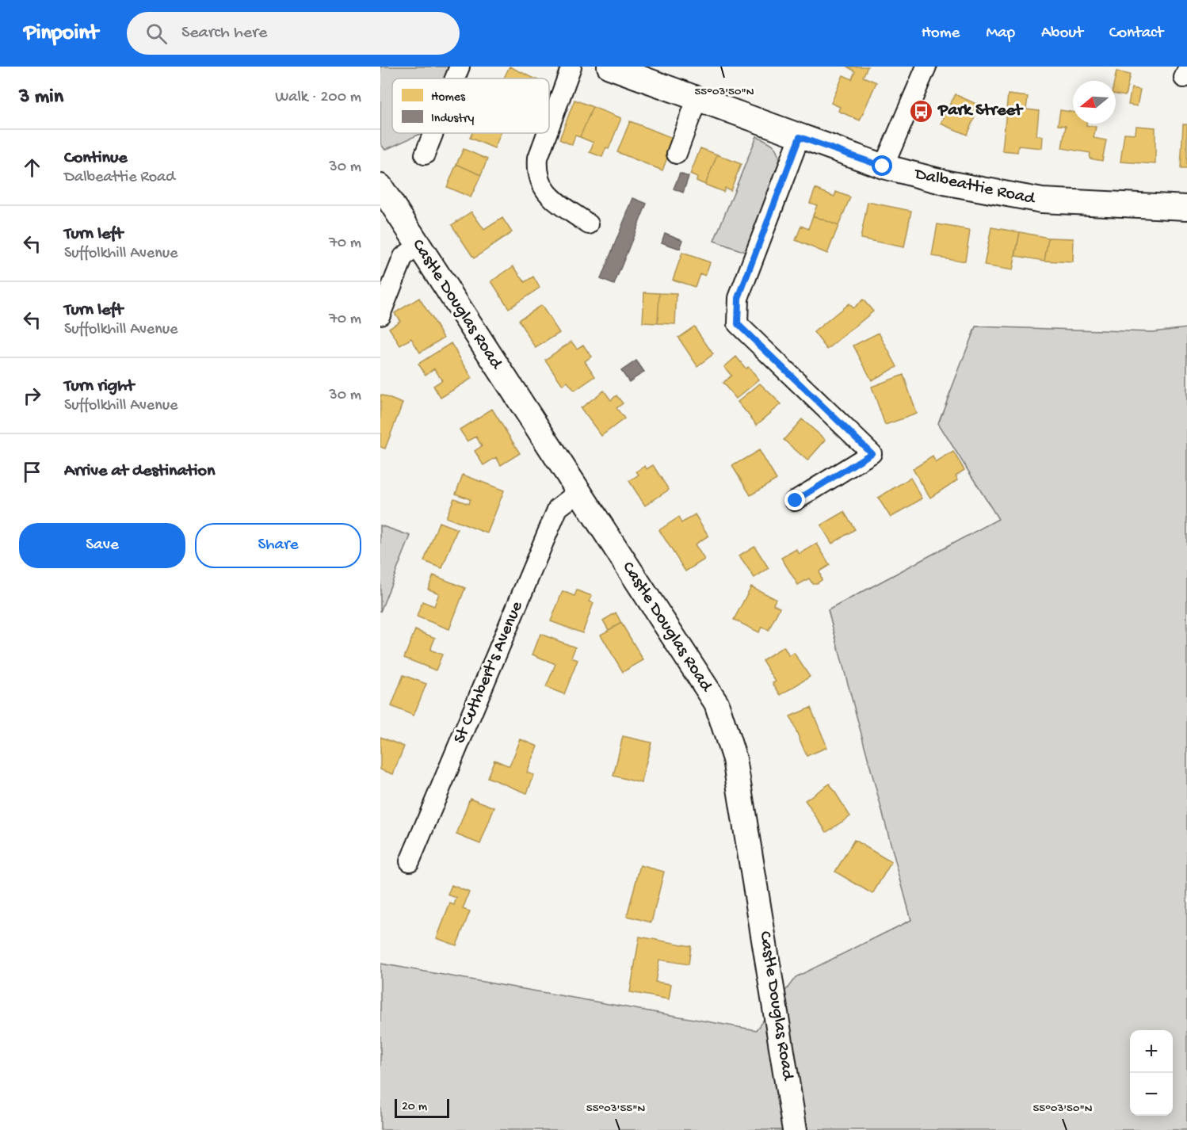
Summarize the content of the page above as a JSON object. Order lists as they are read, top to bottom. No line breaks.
{"streets":{"main road":["Dalbeattie Road","Castle Douglas Road"],"street":["St Cuthbert's Avenue"]},"crossings":[["Castle Douglas Road","St Cuthbert's Avenue"]],"places":{"bus stop":["Park Street"]},"legend":["Homes","Industry"],"scale_bar":"20 m","north":"left","page":{"header":"Pinpoint","search":"Search here","nav":["Home","Map","About","Contact"],"heading":["3 min","Walk · 200 m"],"list":[["Continue","Dalbeattie Road","30 m"],["Turn left","Suffolkhill Avenue","70 m"],["Turn left","Suffolkhill Avenue","70 m"],["Turn right","Suffolkhill Avenue","30 m"],"Arrive at destination"],"buttons":["Save","Share"],"map_buttons":["+","−"],"scale":"20 m"},"coordinates":["55°03'50\"N","55°03'55\"N"]}
